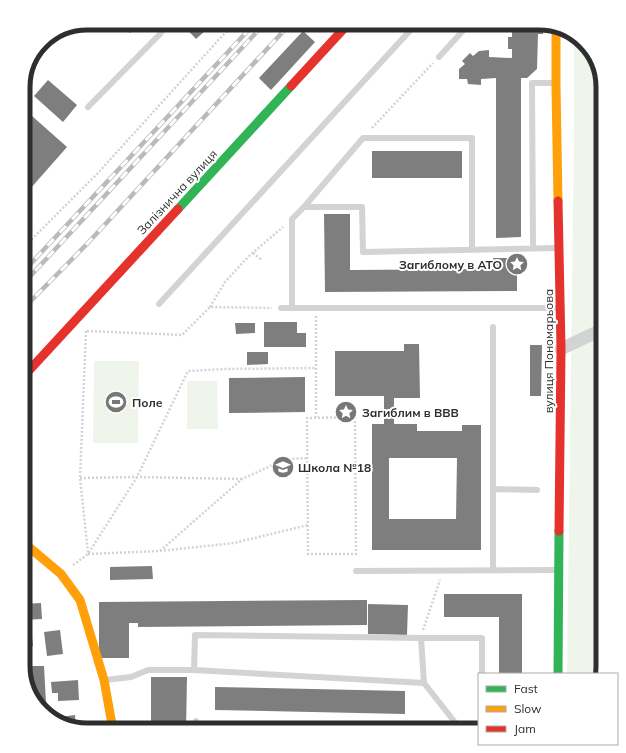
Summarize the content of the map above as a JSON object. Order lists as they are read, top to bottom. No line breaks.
{"streets":{"street":["Залізнична вулиця","вулиця Пономарьова"]},"places":{"place":["Загиблому в АТО","Загиблим в ВВВ"],"sports":["Поле"],"school or university":["Школа №18"]},"legend":["Fast","Slow","Jam"]}
